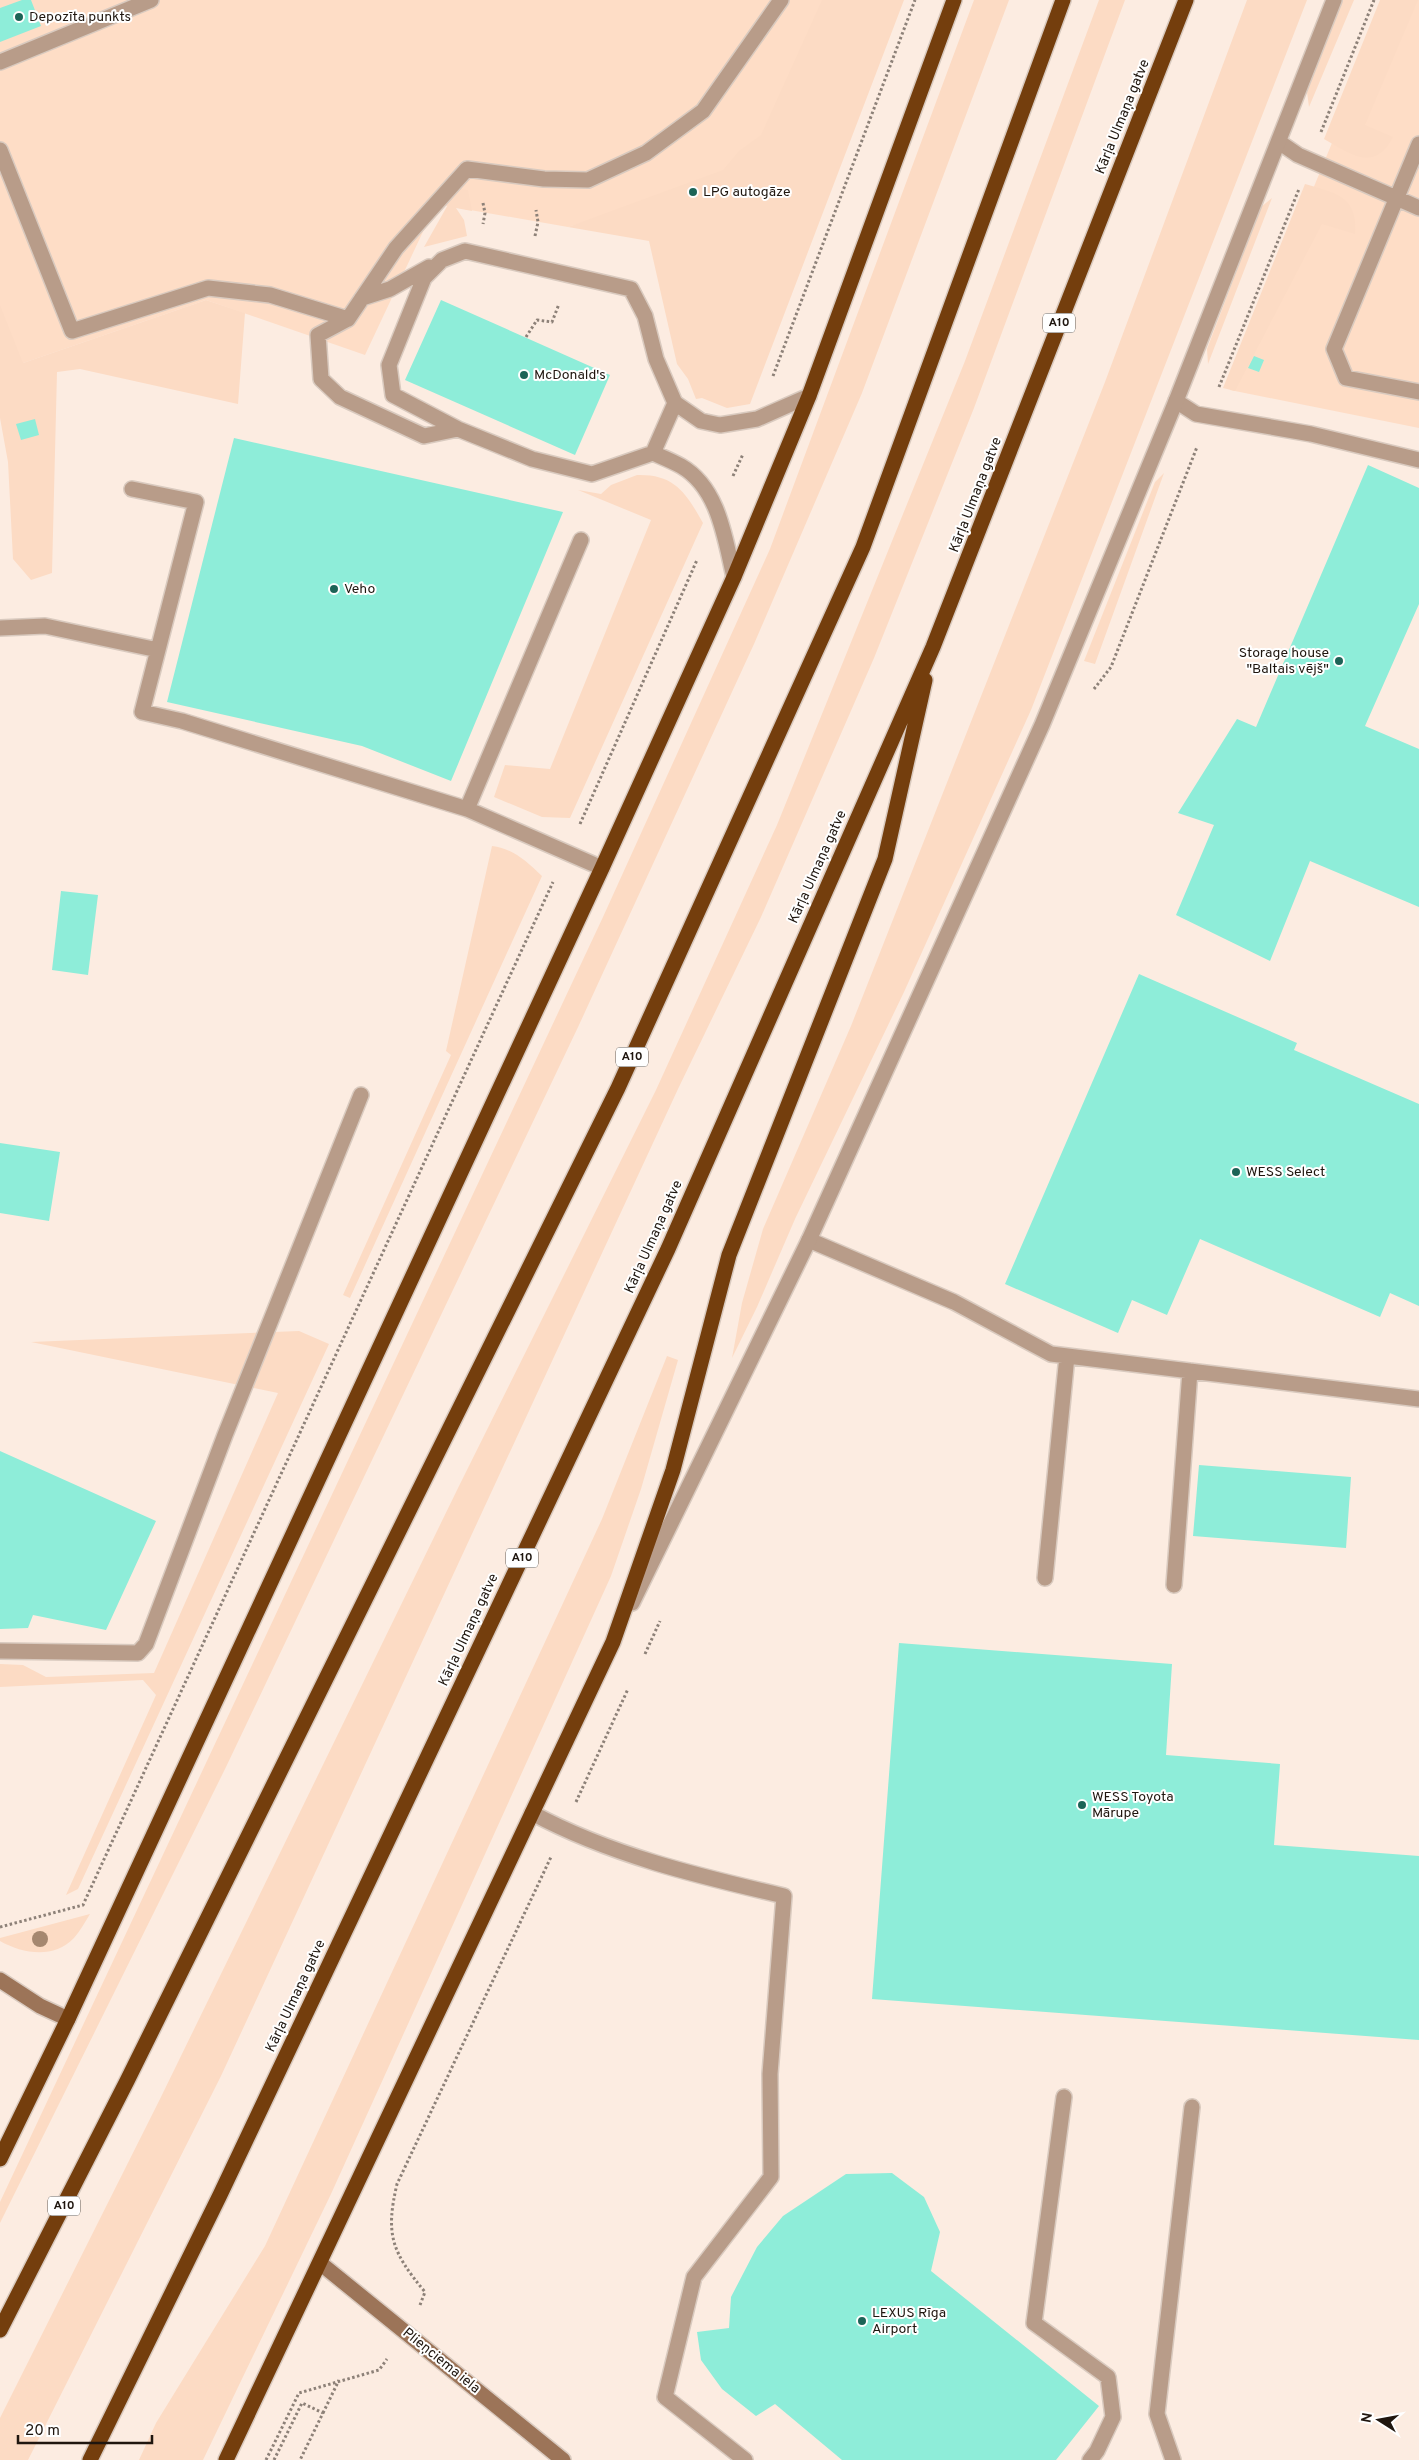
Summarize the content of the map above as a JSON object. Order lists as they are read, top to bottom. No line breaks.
{"streets":{"highway":["Kārļa Ulmaņa gatve","A10"],"main road":["Plieņciema iela"]},"places":["Depozīta punkts","LPG autogāze","McDonald's","Veho","Storage house \"Baltais vējš\"","WESS Select","WESS Toyota Mārupe","LEXUS Rīga Airport"],"scale_bar":"20 m","north":"left"}
